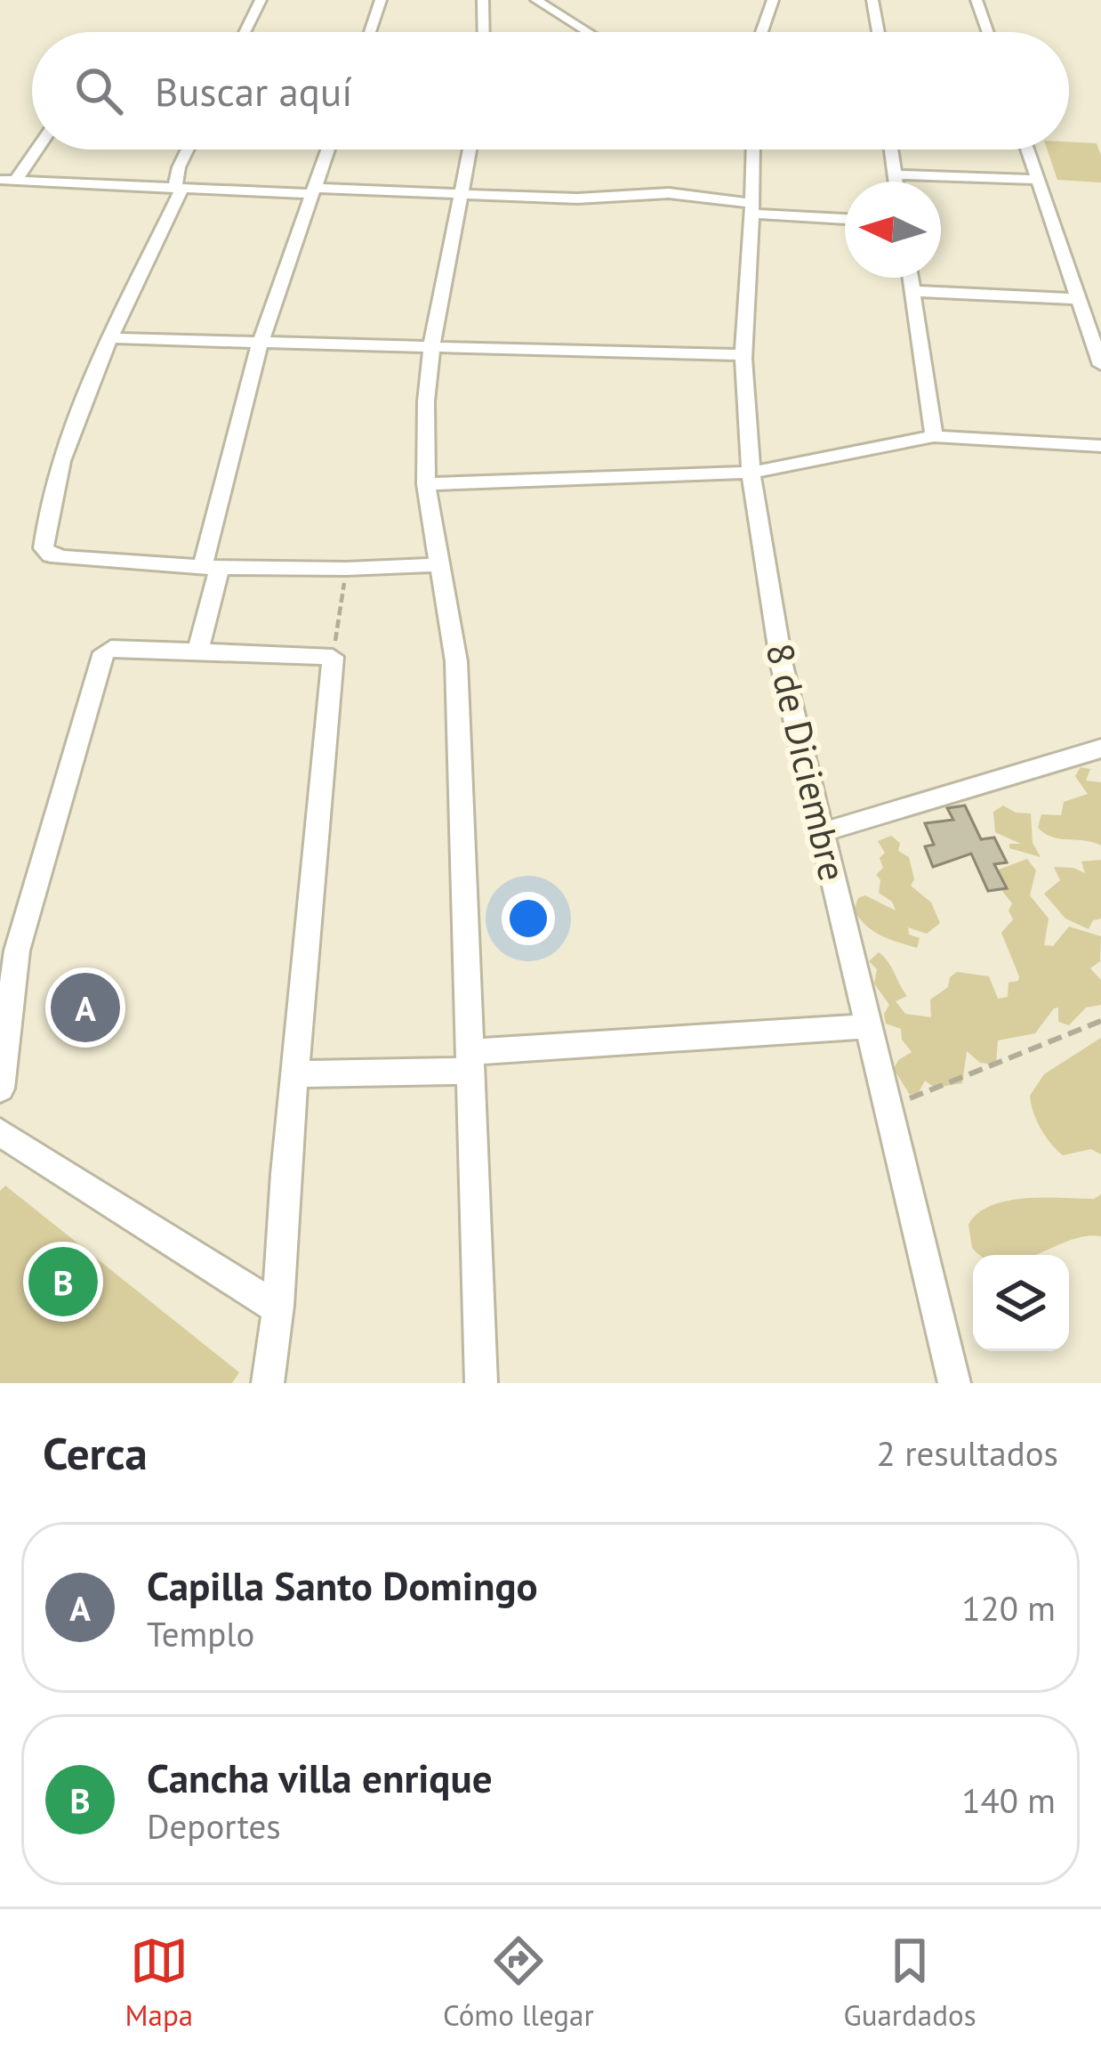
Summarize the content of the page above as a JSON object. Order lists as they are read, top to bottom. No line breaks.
{"streets":{"street":["8 de Diciembre"]},"north":"left","page":{"search":"Buscar aquí","pins":["A","B"],"heading":["Cerca","2 resultados"],"list":[{"mark":"A","name":"Capilla Santo Domingo","note":"Templo","value":"120 m"},{"mark":"B","name":"Cancha villa enrique","note":"Deportes","value":"140 m"}],"nav":["Mapa","Cómo llegar","Guardados"]}}
